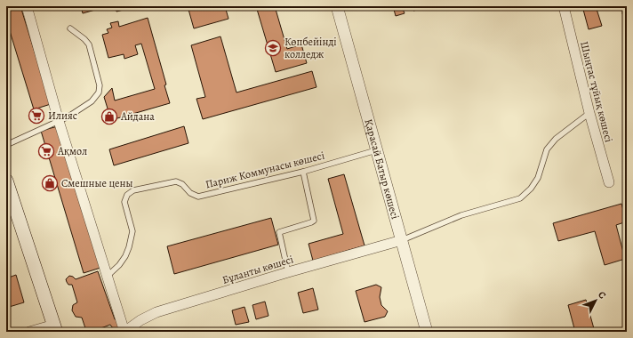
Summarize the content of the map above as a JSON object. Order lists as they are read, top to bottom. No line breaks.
{"streets":{"street":["Шыңтас тұйық көшесі","Қарасай Батыр көшесі","Бұланты көшесі"],"lane":["Париж Коммунасы көшесі"]},"crossings":[["Қарасай Батыр көшесі","Париж Коммунасы көшесі"],["Қарасай Батыр көшесі","Бұланты көшесі"]],"places":{"school or university":["Көпбейінді колледж"],"supermarket":["Илияс","Ақмол"],"shop":["Айдана","Смешные цены"]},"north":"top right"}
